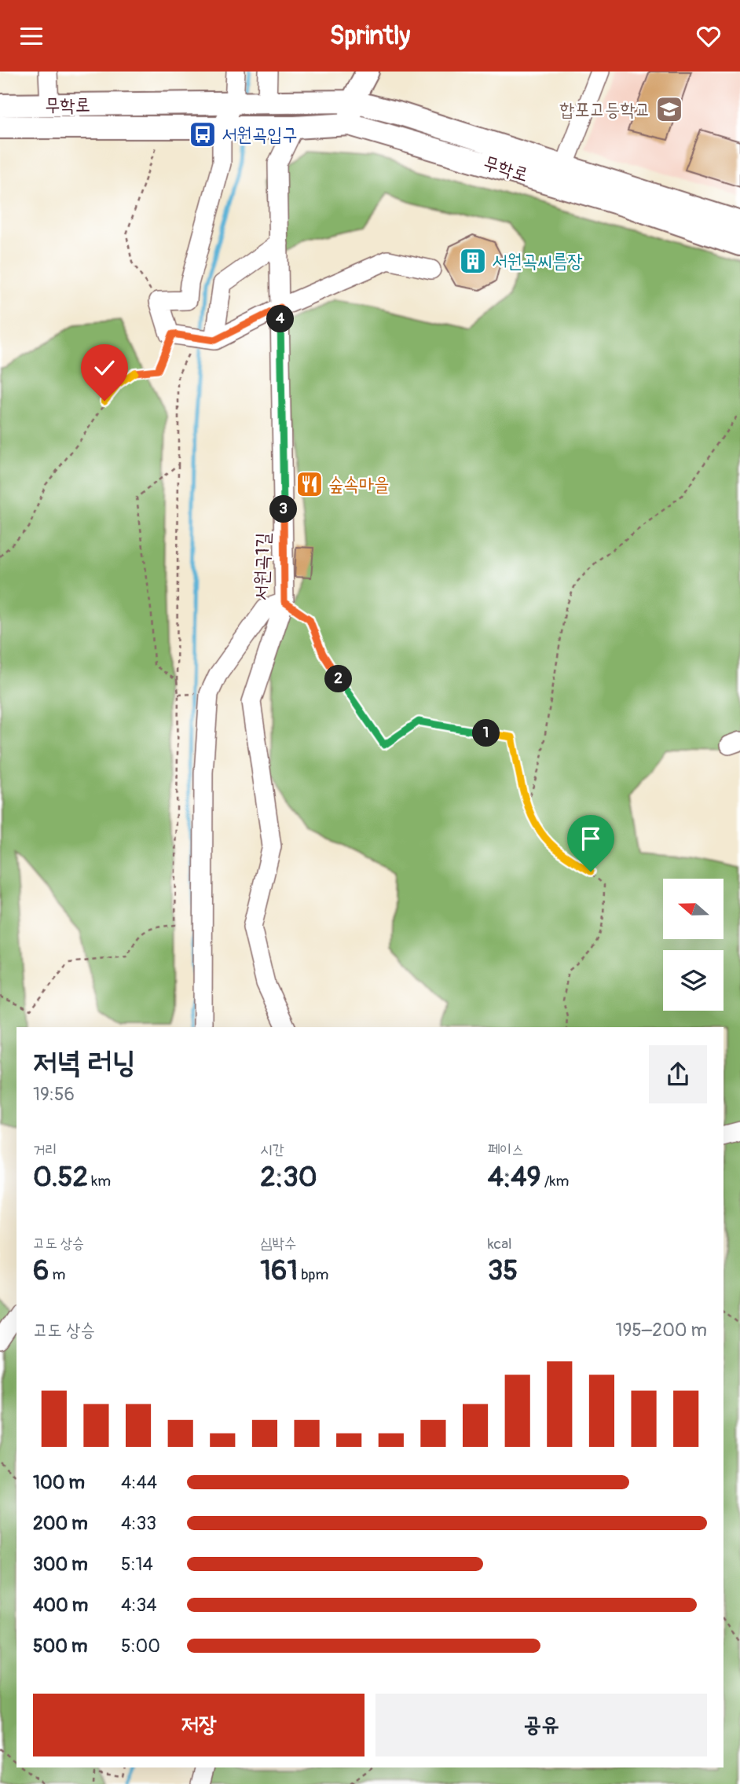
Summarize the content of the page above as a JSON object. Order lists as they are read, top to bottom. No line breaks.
{"streets":{"main road":["무학로"],"street":["서원곡1길"]},"crossings":[["무학로","서원곡1길"]],"places":{"school or university":["합포고등학교"],"bus stop":["서원곡입구"],"building":["서원곡씨름장"],"restaurant":["숲속마을"]},"north":"left","page":{"header":"Sprintly","pins":["4","3","2","1"],"heading":["저녁 러닝","19:56"],"stats":[["거리","0.52 km"],["시간","2:30"],["페이스","4:49 /km"],["고도 상승","6 m"],["심박수","161 bpm"],["kcal","35"]],"chart":["고도 상승","195–200 m"],"list":[{"name":"100 m","note":"4:44"},{"name":"200 m","note":"4:33"},{"name":"300 m","note":"5:14"},{"name":"400 m","note":"4:34"},{"name":"500 m","note":"5:00"}],"buttons":["저장","공유"]}}
